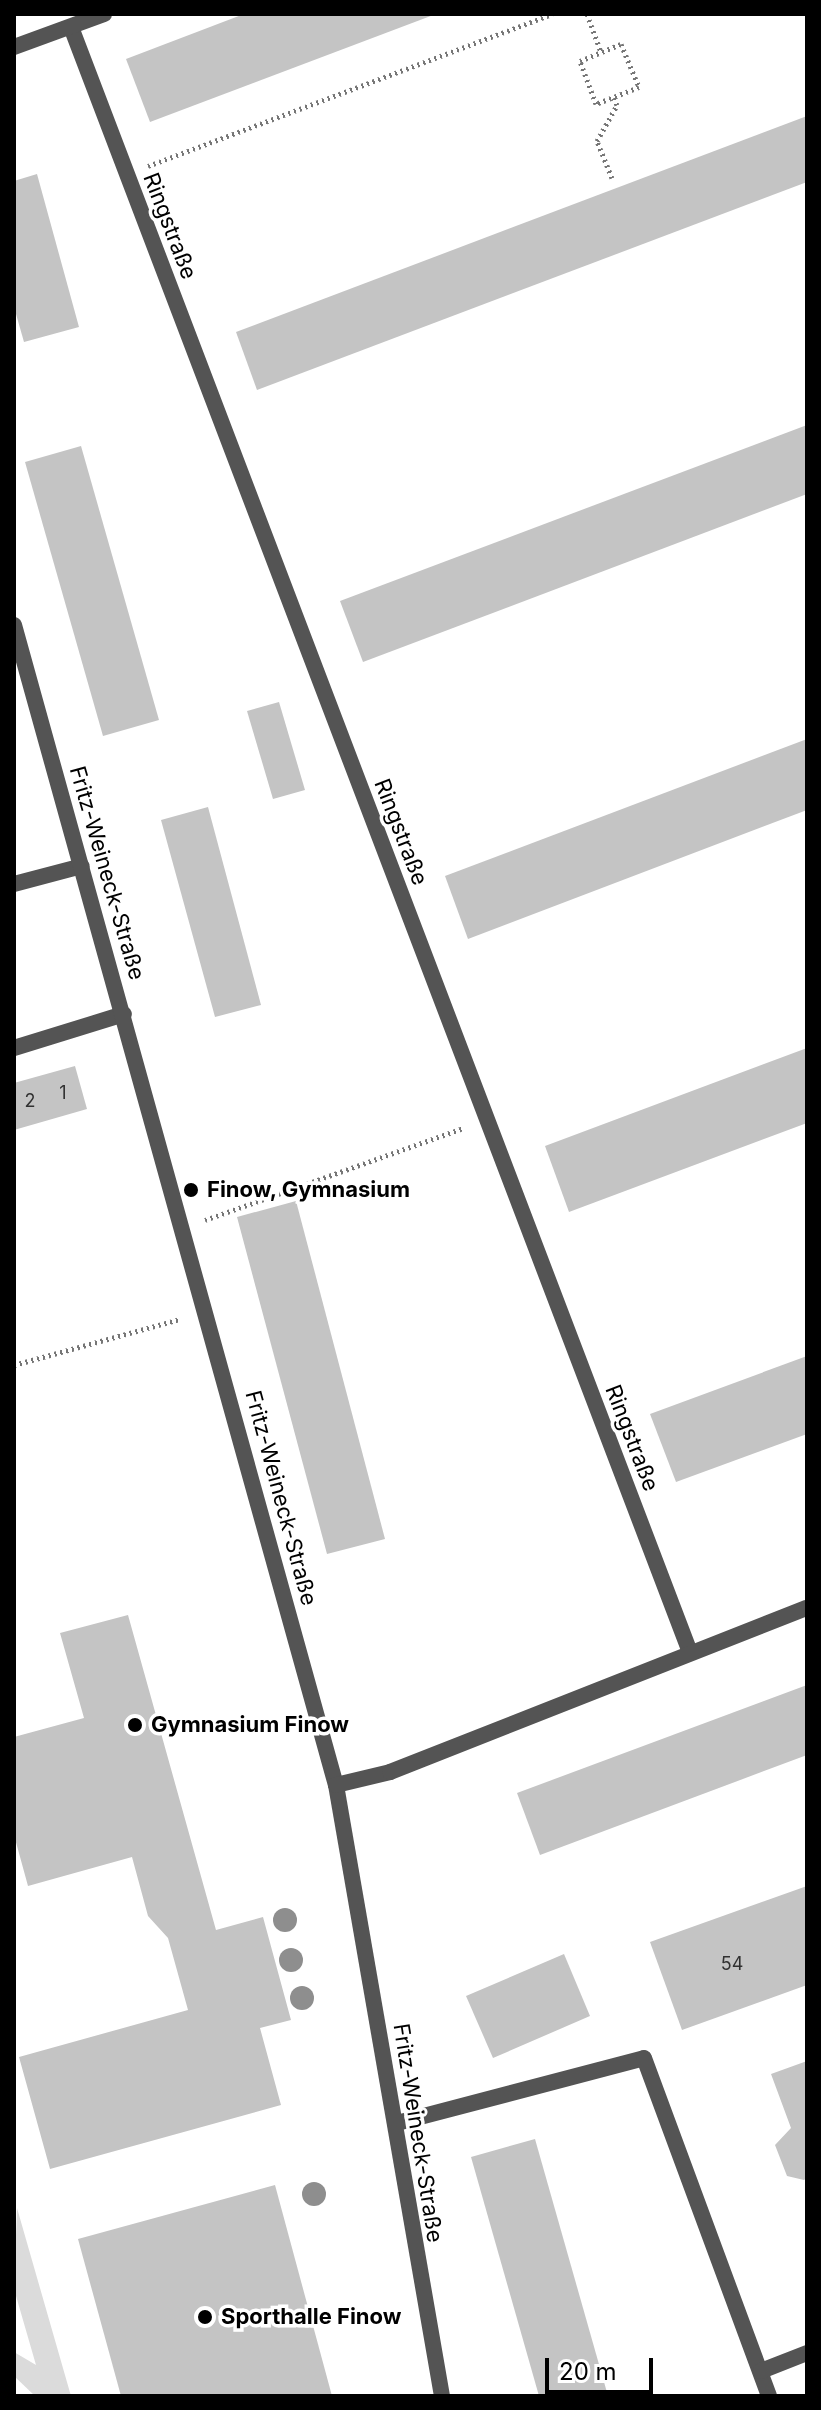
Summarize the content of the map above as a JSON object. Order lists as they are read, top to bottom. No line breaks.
{"streets":{"street":["Ringstraße","Fritz-Weineck-Straße"]},"places":["Finow, Gymnasium","Gymnasium Finow","Sporthalle Finow"],"house_numbers":["1","2","54"],"scale_bar":"20 m"}
